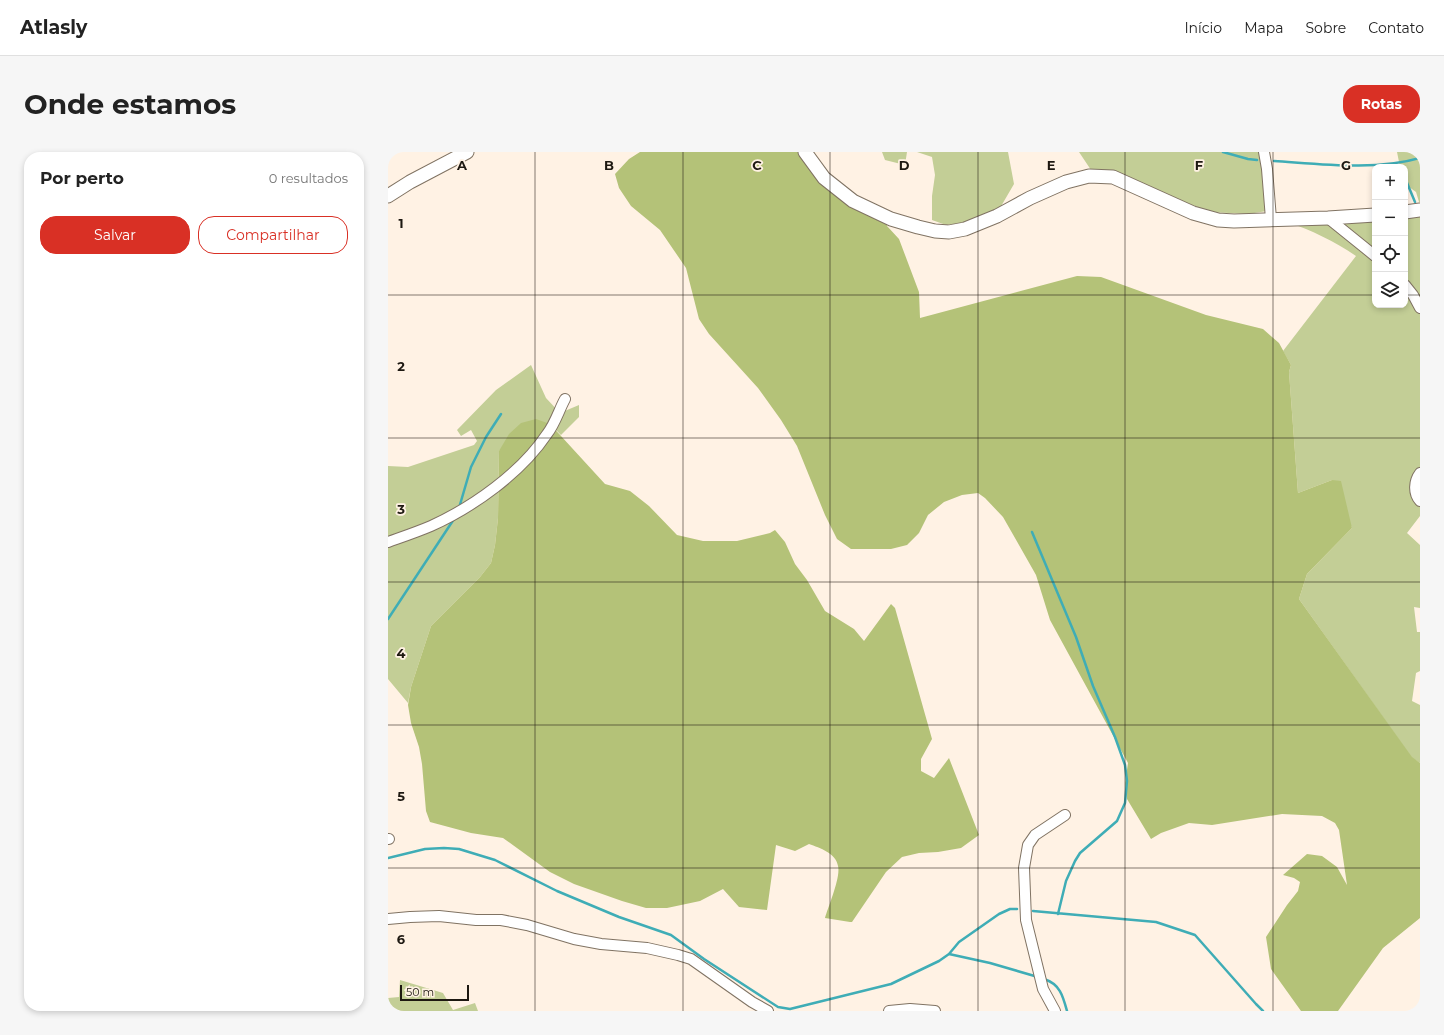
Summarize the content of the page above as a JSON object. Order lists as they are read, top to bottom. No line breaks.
{"scale_bar":"50 m","page":{"header":"Atlasly","nav":["Início","Mapa","Sobre","Contato"],"buttons":["Rotas",["Salvar","Compartilhar"]],"title":"Onde estamos","heading":["Por perto","0 resultados"],"map_buttons":["+","−"],"scale":"50 m"},"grid":{"columns":["A","B","C","D","E","F","G"],"rows":["1","2","3","4","5","6"]}}
